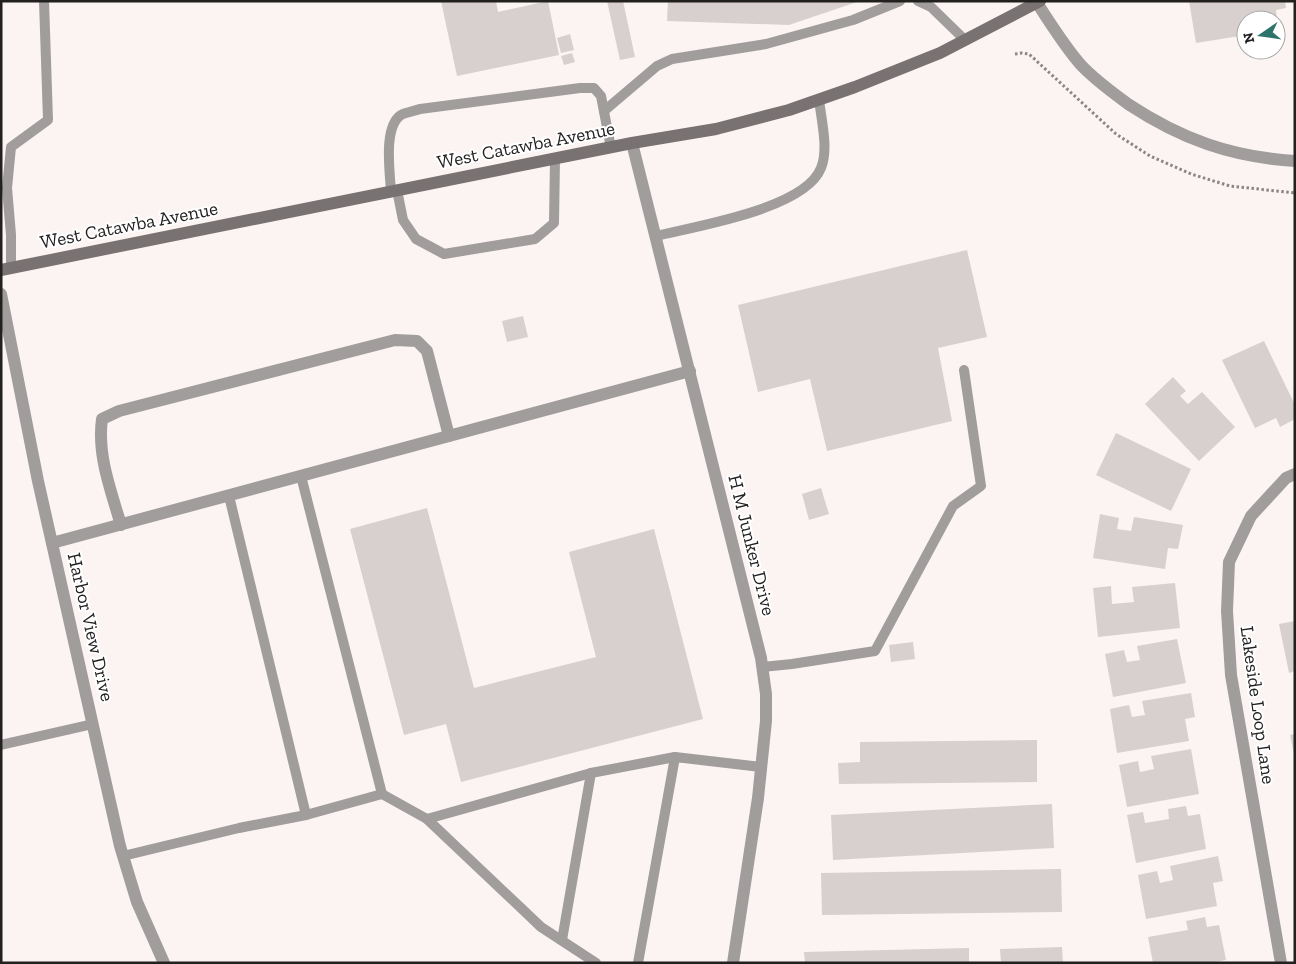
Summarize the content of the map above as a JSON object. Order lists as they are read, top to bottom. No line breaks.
{"streets":{"main road":["West Catawba Avenue"],"street":["H M Junker Drive","Harbor View Drive","Lakeside Loop Lane"]},"crossings":[["West Catawba Avenue","H M Junker Drive"]],"north":"left"}
